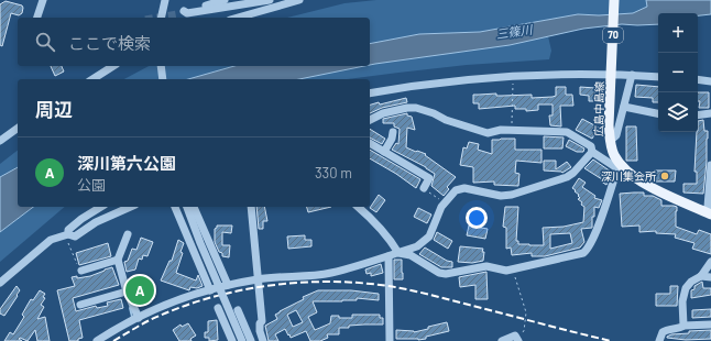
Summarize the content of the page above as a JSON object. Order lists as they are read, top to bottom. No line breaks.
{"streets":{"main road":["70","広島中島線"]},"water":["三篠川"],"places":["深川集会所"],"page":{"map_buttons":["+","−"],"search":"ここで検索","heading":"周辺","list":[{"mark":"A","name":"深川第六公園","note":"公園","value":"330 m"}],"pins":"A"}}
